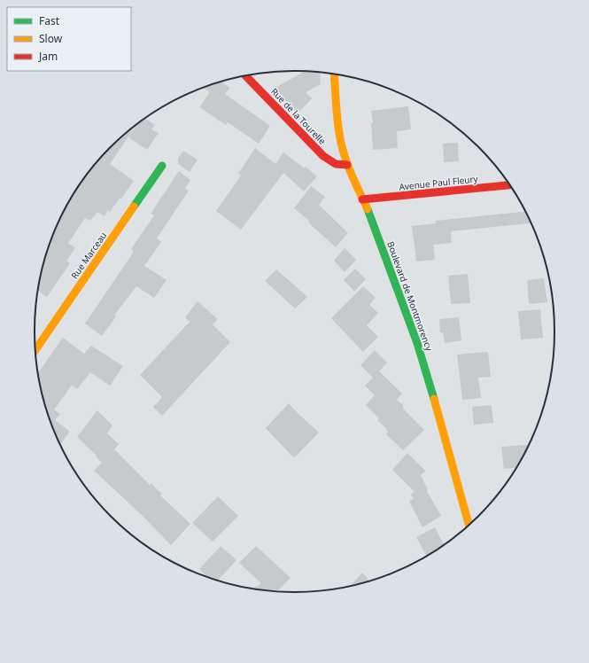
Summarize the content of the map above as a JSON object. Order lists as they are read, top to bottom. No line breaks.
{"streets":{"street":["Rue de la Tourelle","Avenue Paul Fleury","Rue Marceau","Boulevard de Montmorency"]},"crossings":[["Rue de la Tourelle","Boulevard de Montmorency"],["Avenue Paul Fleury","Boulevard de Montmorency"]],"legend":["Fast","Slow","Jam"]}
